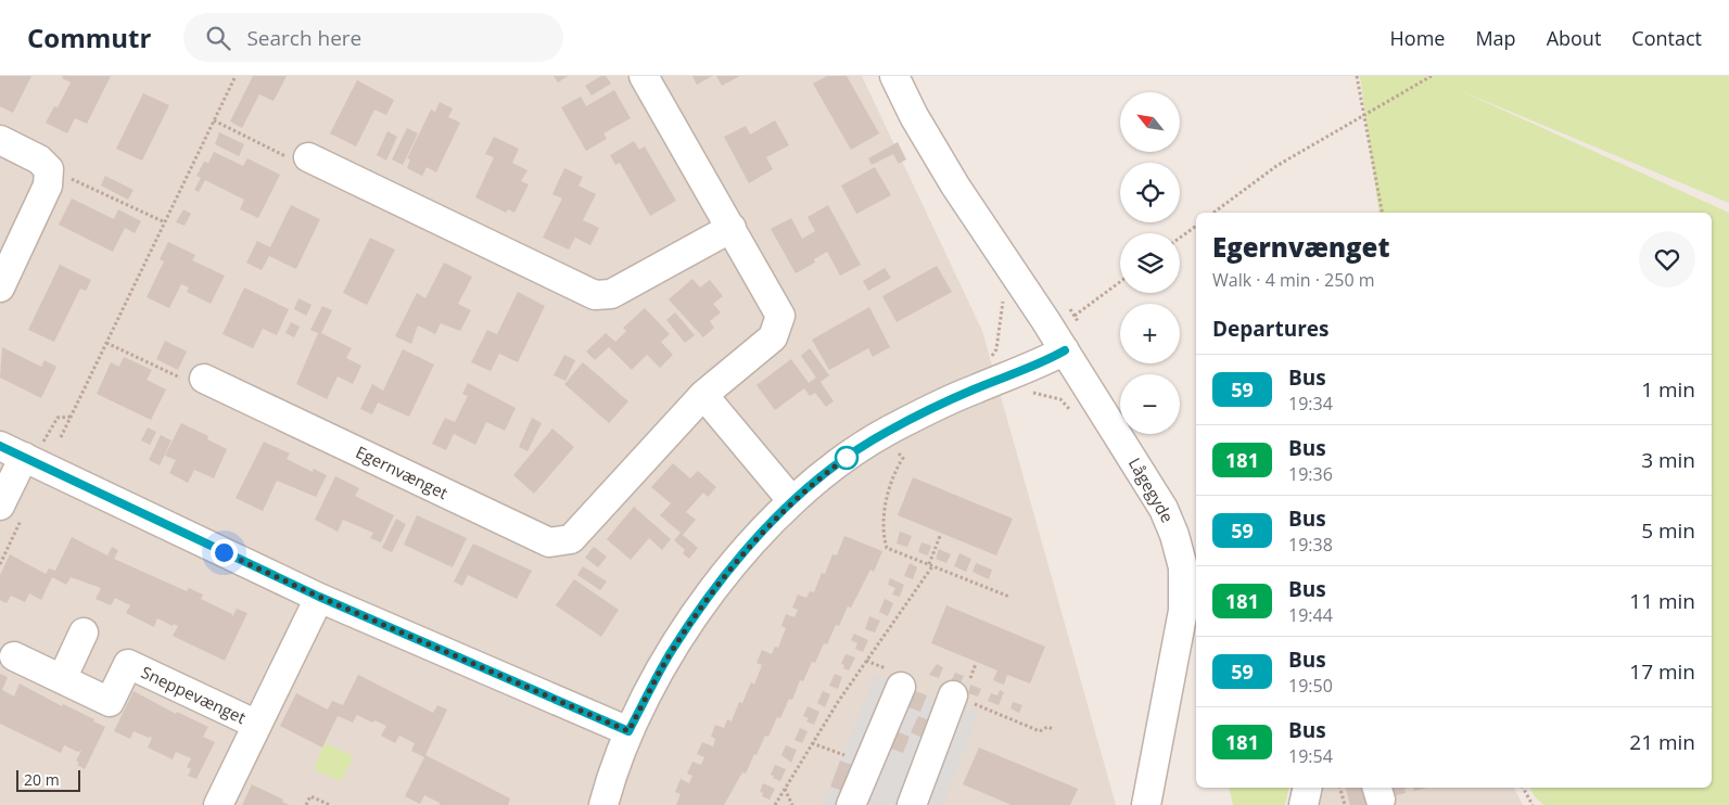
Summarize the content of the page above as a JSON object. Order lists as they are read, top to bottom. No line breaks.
{"streets":{"street":["Egernvænget","Lågegyde","Sneppevænget"]},"lines":["bus line 59"],"scale_bar":"20 m","north":"top left","page":{"header":"Commutr","search":"Search here","nav":["Home","Map","About","Contact"],"map_buttons":["+","−"],"heading":[["Egernvænget","Walk · 4 min · 250 m"],"Departures"],"list":[{"mark":"59","name":"Bus","note":"19:34","value":"1 min"},{"mark":"181","name":"Bus","note":"19:36","value":"3 min"},{"mark":"59","name":"Bus","note":"19:38","value":"5 min"},{"mark":"181","name":"Bus","note":"19:44","value":"11 min"},{"mark":"59","name":"Bus","note":"19:50","value":"17 min"},{"mark":"181","name":"Bus","note":"19:54","value":"21 min"}],"scale":"20 m"}}
